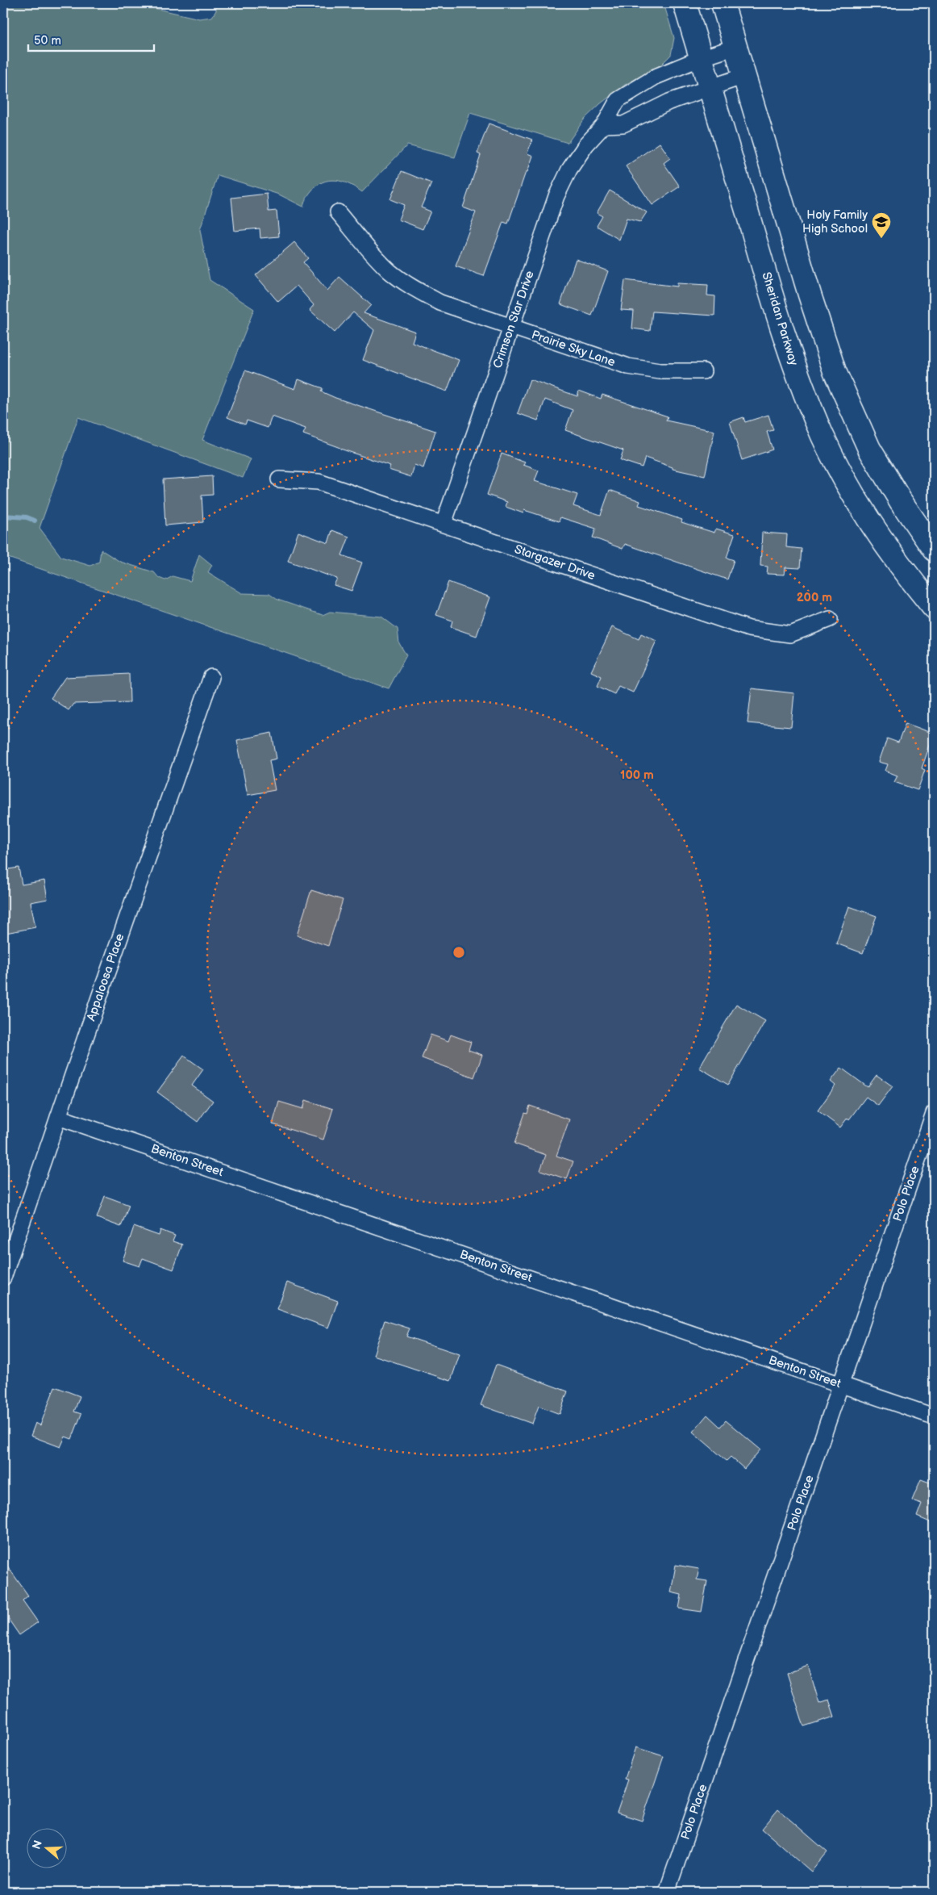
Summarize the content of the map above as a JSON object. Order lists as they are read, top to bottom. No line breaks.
{"streets":{"main road":["Sheridan Parkway"],"street":["Crimson Star Drive","Prairie Sky Lane","Stargazer Drive","Appaloosa Place","Benton Street","Polo Place"]},"crossings":[["Sheridan Parkway","Crimson Star Drive"],["Crimson Star Drive","Prairie Sky Lane"],["Crimson Star Drive","Stargazer Drive"],["Appaloosa Place","Benton Street"],["Benton Street","Polo Place"]],"places":{"school or university":["Holy Family High School"]},"scale_bar":"50 m","north":"left","rings":["200 m","100 m"]}
